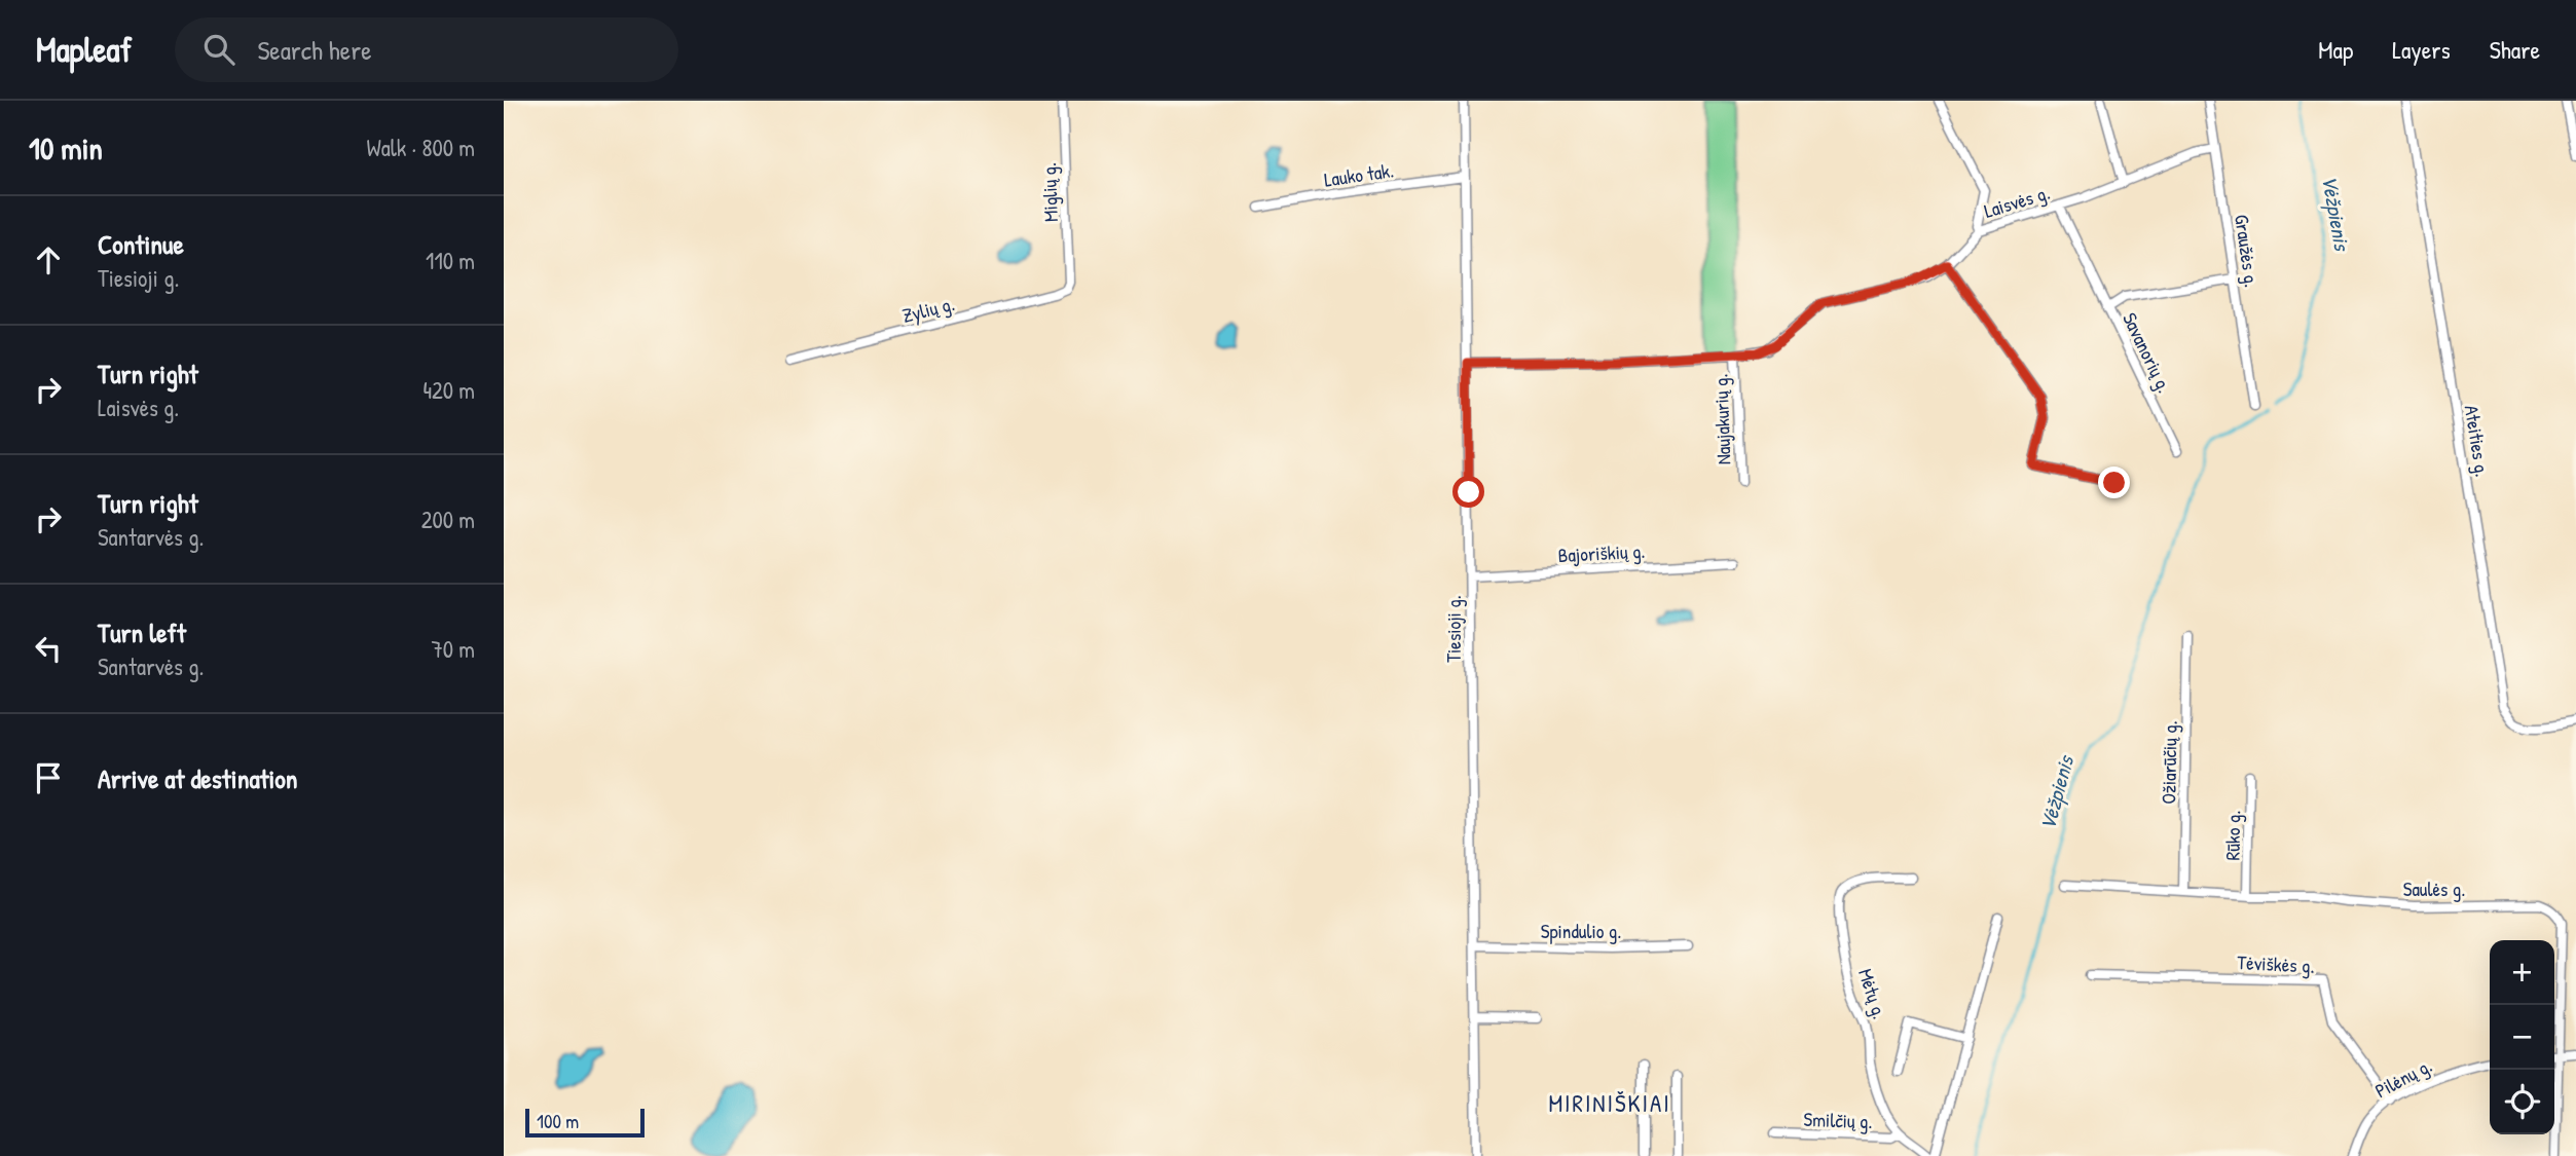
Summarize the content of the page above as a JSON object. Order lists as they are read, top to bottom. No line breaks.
{"streets":{"street":["Lauko tak.","Miglių g.","Laisvės g.","Graužės g.","Zylių g.","Savanorių g.","Naujakurių g.","Ateities g.","Bajoriškių g.","Tiesioji g.","Ožiarūčių g.","Rūko g.","Saulės g.","Spindulio g.","Tėviškės g.","Mėtų g.","Pilėnų g.","Smilčių g."]},"crossings":[["Lauko tak.","Tiesioji g."],["Miglių g.","Zylių g."],["Laisvės g.","Graužės g."],["Laisvės g.","Naujakurių g."],["Laisvės g.","Tiesioji g."],["Graužės g.","Savanorių g."],["Bajoriškių g.","Tiesioji g."],["Tiesioji g.","Spindulio g."],["Ožiarūčių g.","Saulės g."],["Rūko g.","Saulės g."],["Tėviškės g.","Pilėnų g."],["Mėtų g.","Smilčių g."]],"districts":["MIRINIŠKIAI"],"water":["Vėžpienis"],"scale_bar":"100 m","page":{"header":"Mapleaf","search":"Search here","nav":["Map","Layers","Share"],"heading":["10 min","Walk · 800 m"],"list":[["Continue","Tiesioji g.","110 m"],["Turn right","Laisvės g.","420 m"],["Turn right","Santarvės g.","200 m"],["Turn left","Santarvės g.","70 m"],"Arrive at destination"],"map_buttons":["+","−"],"scale":"100 m"}}
